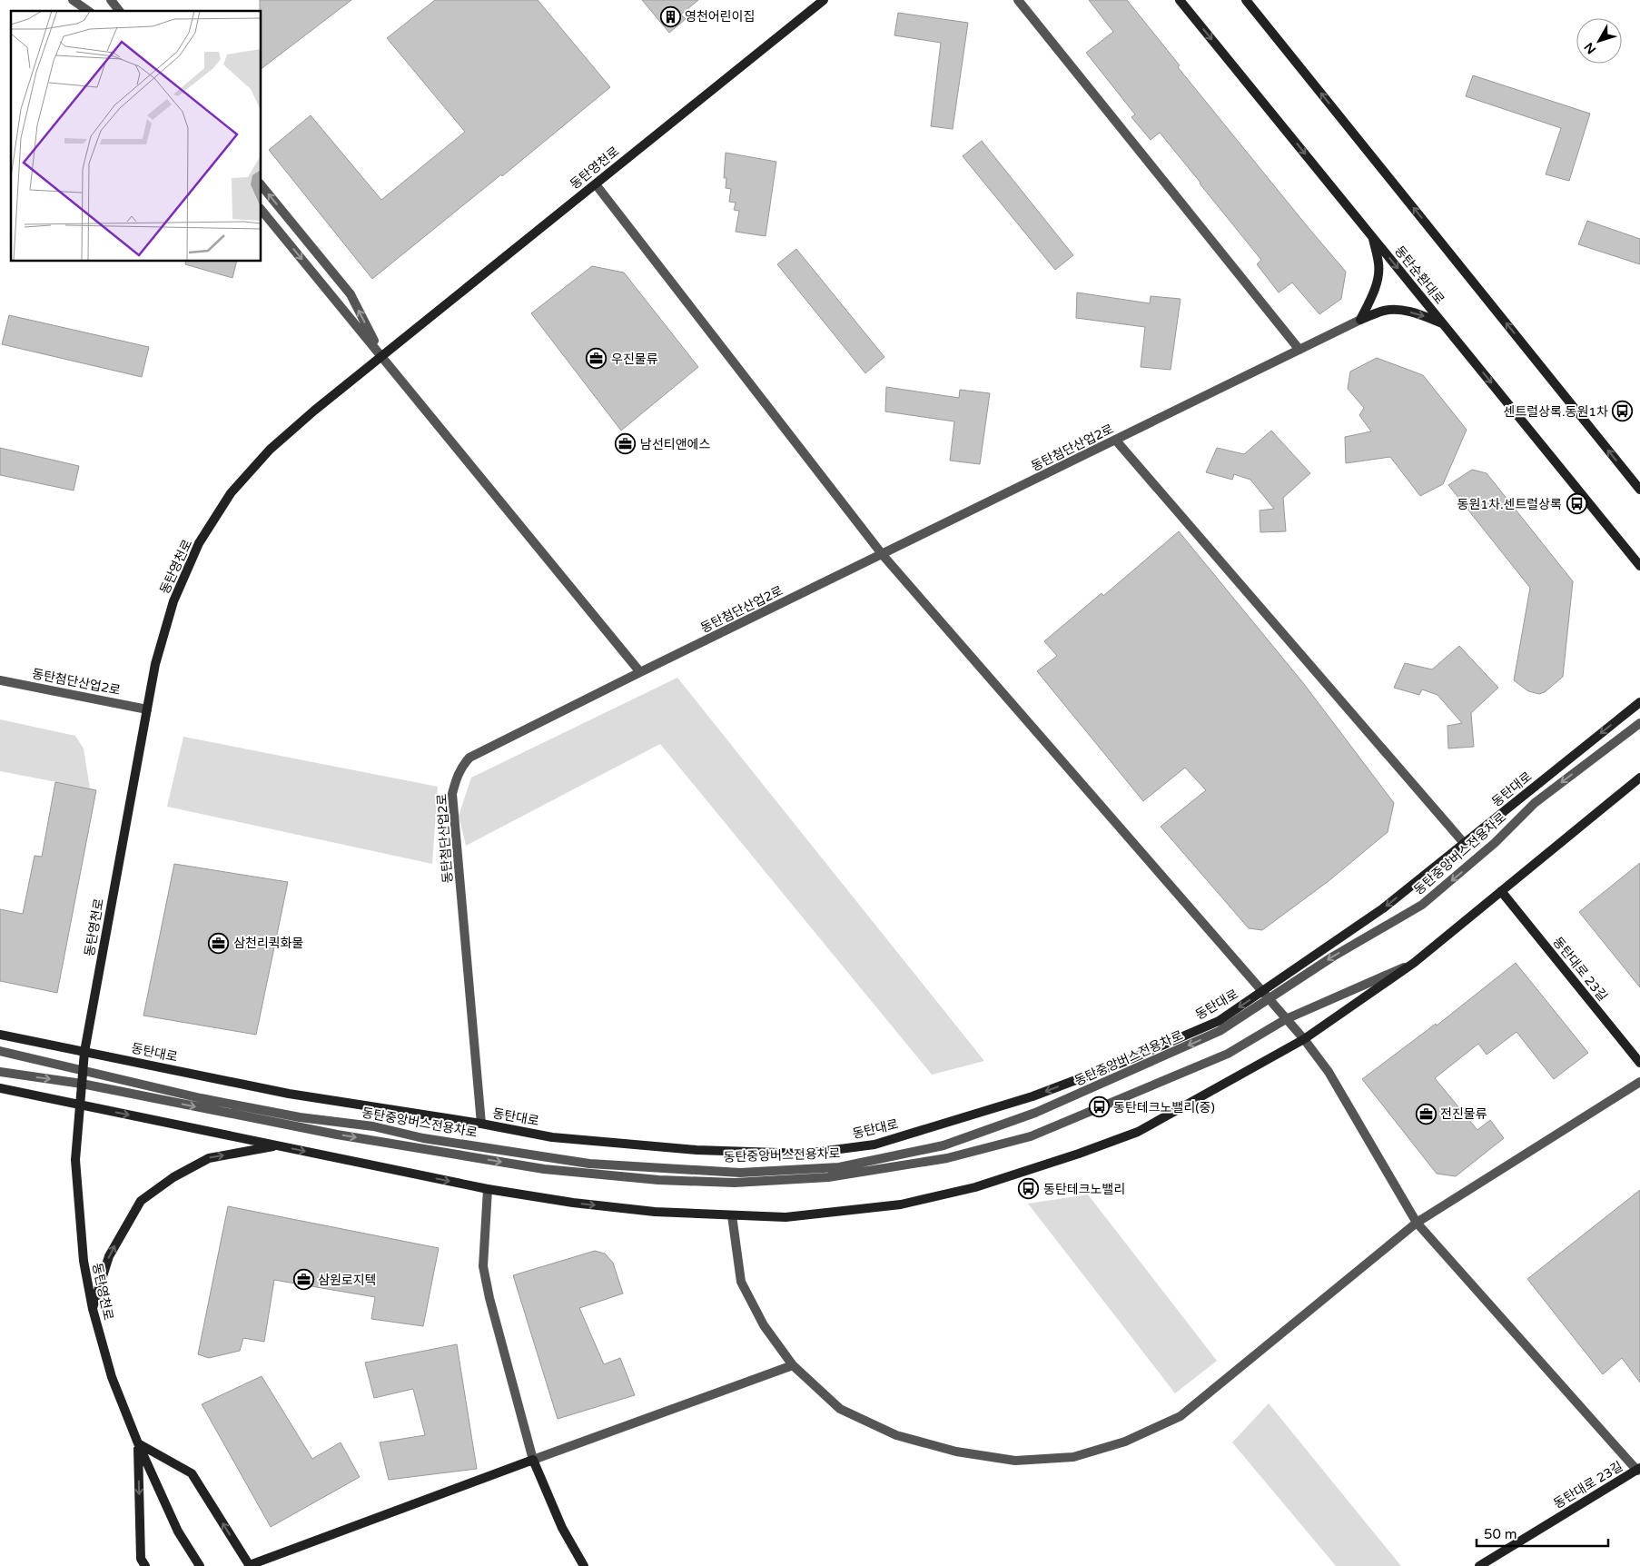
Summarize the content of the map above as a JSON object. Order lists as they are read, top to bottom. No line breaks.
{"streets":{"street":["동탄영천로","동탄순환대로","동탄첨단산업2로","동탄대로","동탄중앙버스전용차로","동탄대로 23길"]},"crossings":[["동탄영천로","동탄첨단산업2로"],["동탄영천로","동탄대로"],["동탄영천로","동탄중앙버스전용차로"],["동탄첨단산업2로","동탄대로"]],"places":{"building":["영천어린이집"],"office":["우진물류","남선티앤에스","삼천리퀵화물","전진물류","삼원로지텍"],"bus stop":["센트럴상록.동원1차","동원1차.센트럴상록","동탄테크노밸리(중)","동탄테크노밸리"]},"scale_bar":"50 m","north":"bottom left"}
